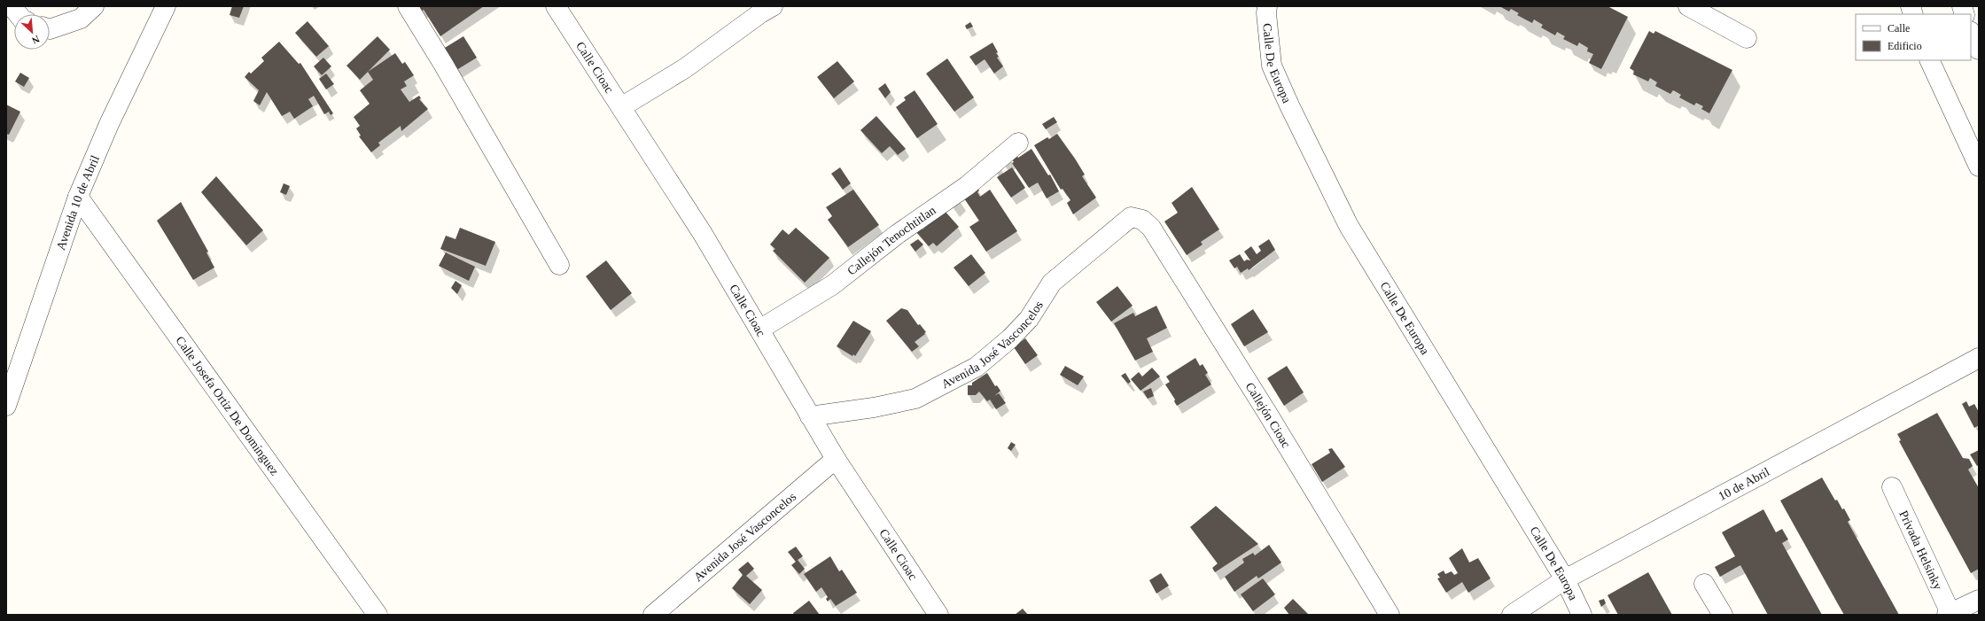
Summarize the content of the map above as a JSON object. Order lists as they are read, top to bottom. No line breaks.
{"streets":{"street":["Calle De Europa","Calle Cioac","Avenida 10 de Abril","Callejón Tenochtitlan","Avenida José Vasconcelos","Calle Josefa Ortiz De Domínguez","Callejón Cioac","10 de Abril","Privada Helsinky"]},"crossings":[["Calle De Europa","10 de Abril"],["Calle Cioac","Callejón Tenochtitlan"],["Calle Cioac","Avenida José Vasconcelos"],["Avenida 10 de Abril","Calle Josefa Ortiz De Domínguez"],["Avenida José Vasconcelos","Callejón Cioac"]],"legend":["Calle","Edificio"],"north":"bottom right"}
